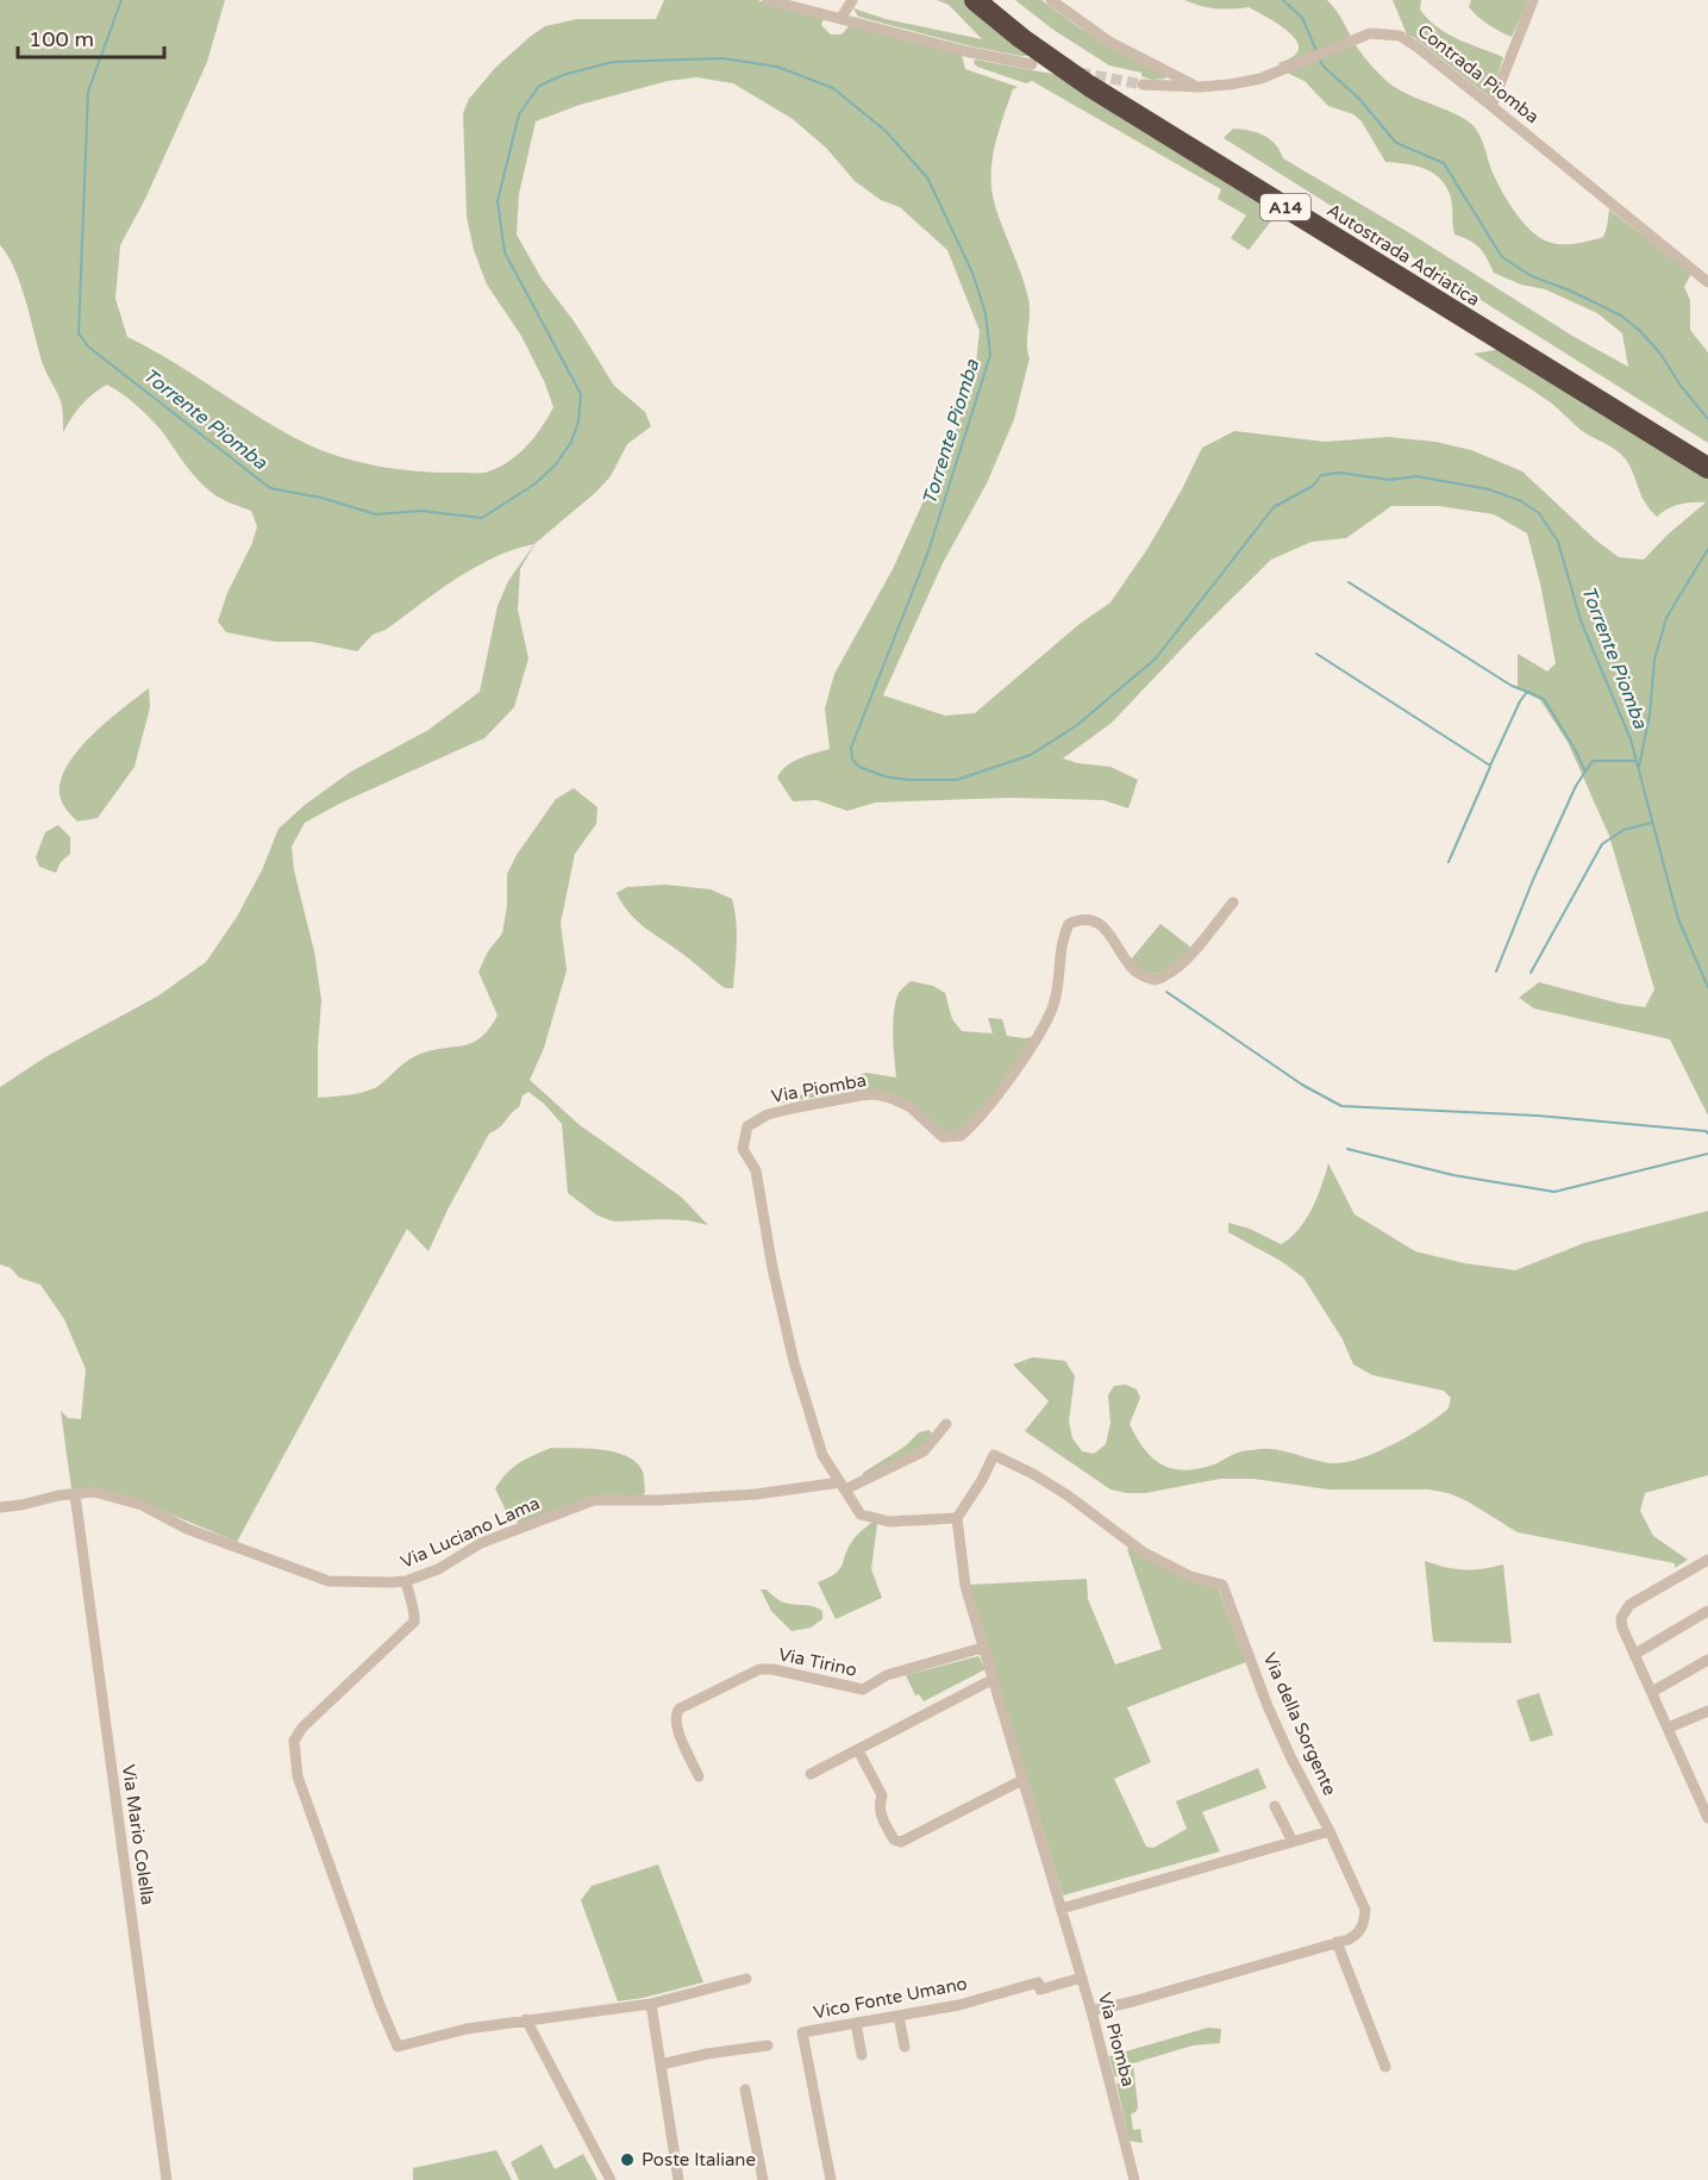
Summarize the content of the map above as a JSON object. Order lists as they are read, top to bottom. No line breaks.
{"streets":{"highway":["A14","Autostrada Adriatica"],"street":["Contrada Piomba","Via Piomba","Via Luciano Lama","Via Tirino","Via della Sorgente","Via Mario Colella","Vico Fonte Umano"]},"crossings":[["Via Piomba","Via Luciano Lama"],["Via Piomba","Via Tirino"],["Via Piomba","Via della Sorgente"],["Via Piomba","Vico Fonte Umano"],["Via Luciano Lama","Via Mario Colella"]],"water":["Torrente Piomba"],"places":["Poste Italiane"],"scale_bar":"100 m"}
